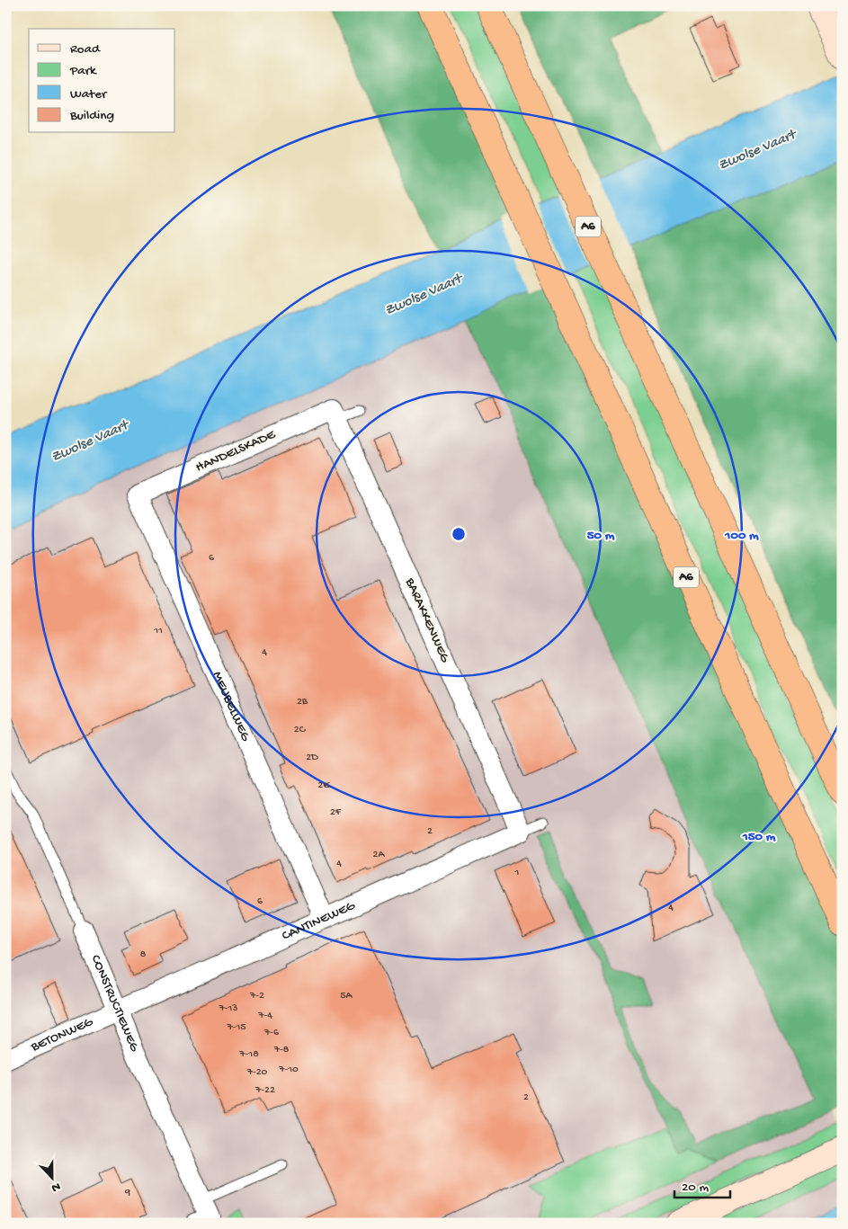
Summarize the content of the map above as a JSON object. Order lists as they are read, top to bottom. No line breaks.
{"streets":{"highway":["A6"],"street":["HANDELSKADE","BARAKKENWEG","MEUBELWEG","CANTINEWEG","CONSTRUCTIEWEG","BETONWEG"]},"crossings":[["HANDELSKADE","BARAKKENWEG"],["HANDELSKADE","MEUBELWEG"],["BARAKKENWEG","CANTINEWEG"],["MEUBELWEG","CANTINEWEG"],["CANTINEWEG","CONSTRUCTIEWEG"],["CANTINEWEG","BETONWEG"],["CONSTRUCTIEWEG","BETONWEG"]],"water":["Zwolse Vaart"],"house_numbers":["6","11","4","2B","2C","2D","2E","2F","2","2A","4","1","6","4","8","7-2","5A","7-13","7-4","7-15","7-6","7-8","7-18","7-10","7-20","7-22","2","9"],"legend":["Road","Park","Water","Building"],"scale_bar":"20 m","north":"bottom","rings":["50 m","100 m","150 m"]}
